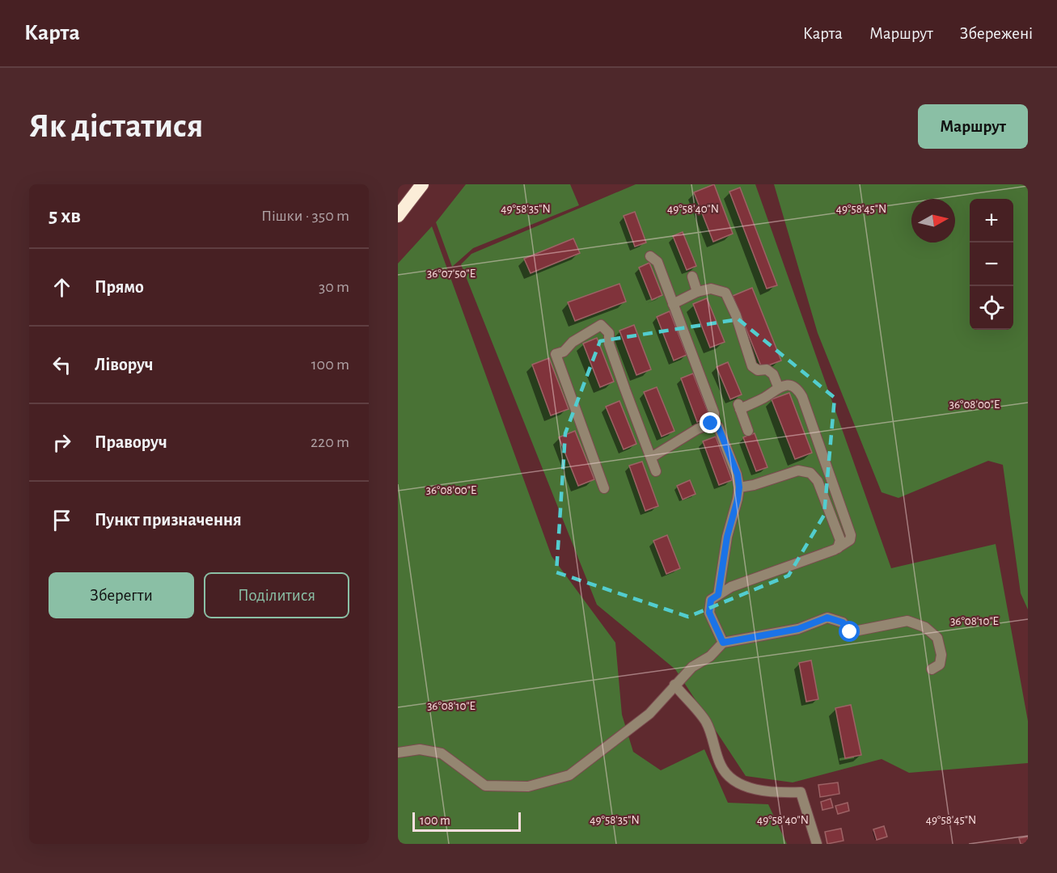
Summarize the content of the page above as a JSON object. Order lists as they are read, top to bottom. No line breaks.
{"scale_bar":"100 m","north":"right","page":{"header":"Карта","nav":["Карта","Маршрут","Збережені"],"buttons":["Маршрут",["Зберегти","Поділитися"]],"title":"Як дістатися","heading":["5 хв","Пішки · 350 m"],"map_buttons":["+","−"],"list":[["Прямо","30 m"],["Ліворуч","100 m"],["Праворуч","220 m"],"Пункт призначення"],"scale":"100 m"},"coordinates":["49°58'35\"N","49°58'40\"N","49°58'45\"N","36°07'50\"E","36°08'00\"E","36°08'10\"E"]}
